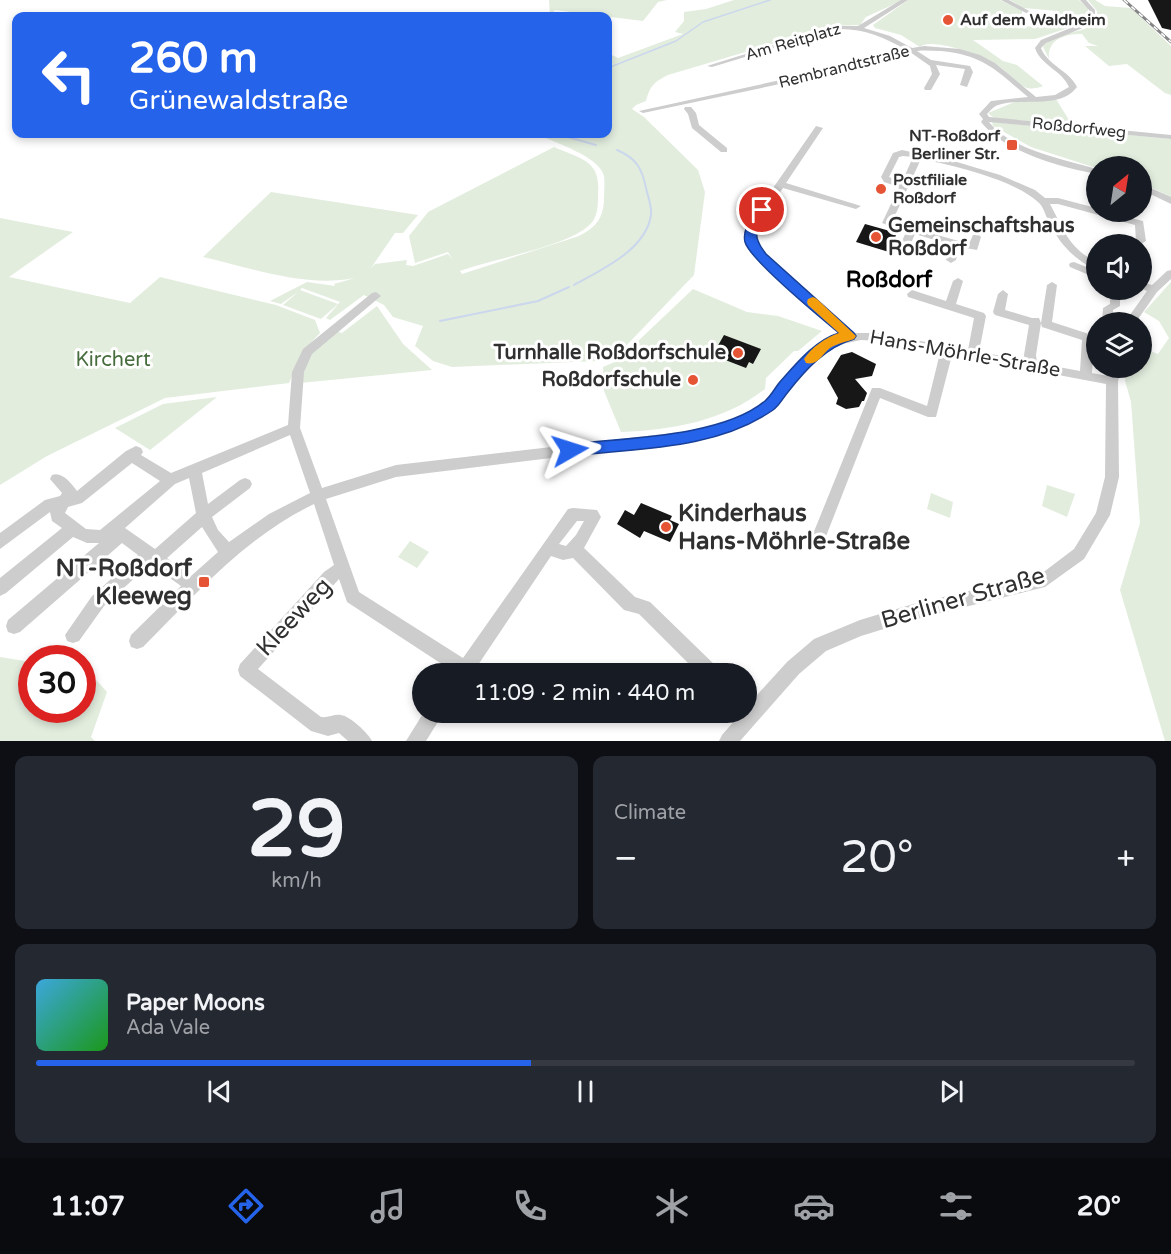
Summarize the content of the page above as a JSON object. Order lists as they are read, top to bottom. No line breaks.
{"streets":{"street":["Am Reitplatz","Rembrandtstraße","Roßdorfweg","Hans-Möhrle-Straße","Berliner Straße","Kleeweg"]},"crossings":[["Am Reitplatz","Rembrandtstraße"],["Hans-Möhrle-Straße","Kleeweg"]],"districts":["Roßdorf"],"parks":["Kirchert"],"places":{"other":["Auf dem Waldheim","Postfiliale Roßdorf","Gemeinschaftshaus Roßdorf","Turnhalle Roßdorfschule","Roßdorfschule","Kinderhaus Hans-Möhrle-Straße"],"transit":["NT-Roßdorf Berliner Str.","NT-Roßdorf Kleeweg"]},"north":"top right","page":{"turn":["260 m","Grünewaldstraße"],"limit":"30","trip":"11:09 · 2 min · 440 m","tile":[["29","km/h"],"Climate"],"heat":["−","20°","+"],"song":["Paper Moons","Ada Vale"],"tabs":["11:07","20°"]}}
